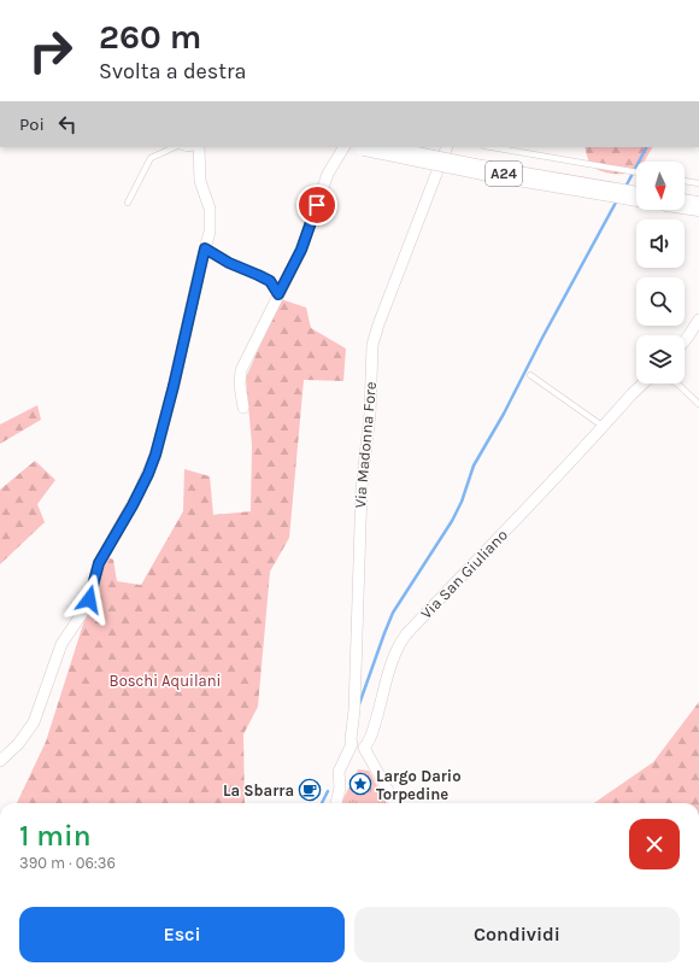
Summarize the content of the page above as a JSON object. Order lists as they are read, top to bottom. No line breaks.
{"streets":{"highway":["A24"],"street":["Via Madonna Fore","Via San Giuliano"]},"parks":["Boschi Aquilani"],"places":{"place":["Largo Dario Torpedine"],"cafe":["La Sbarra"]},"north":"bottom","page":{"turn":["260 m","Svolta a destra"],"then":"Poi","heading":["1 min","390 m · 06:36"],"buttons":["Esci","Condividi"]}}
